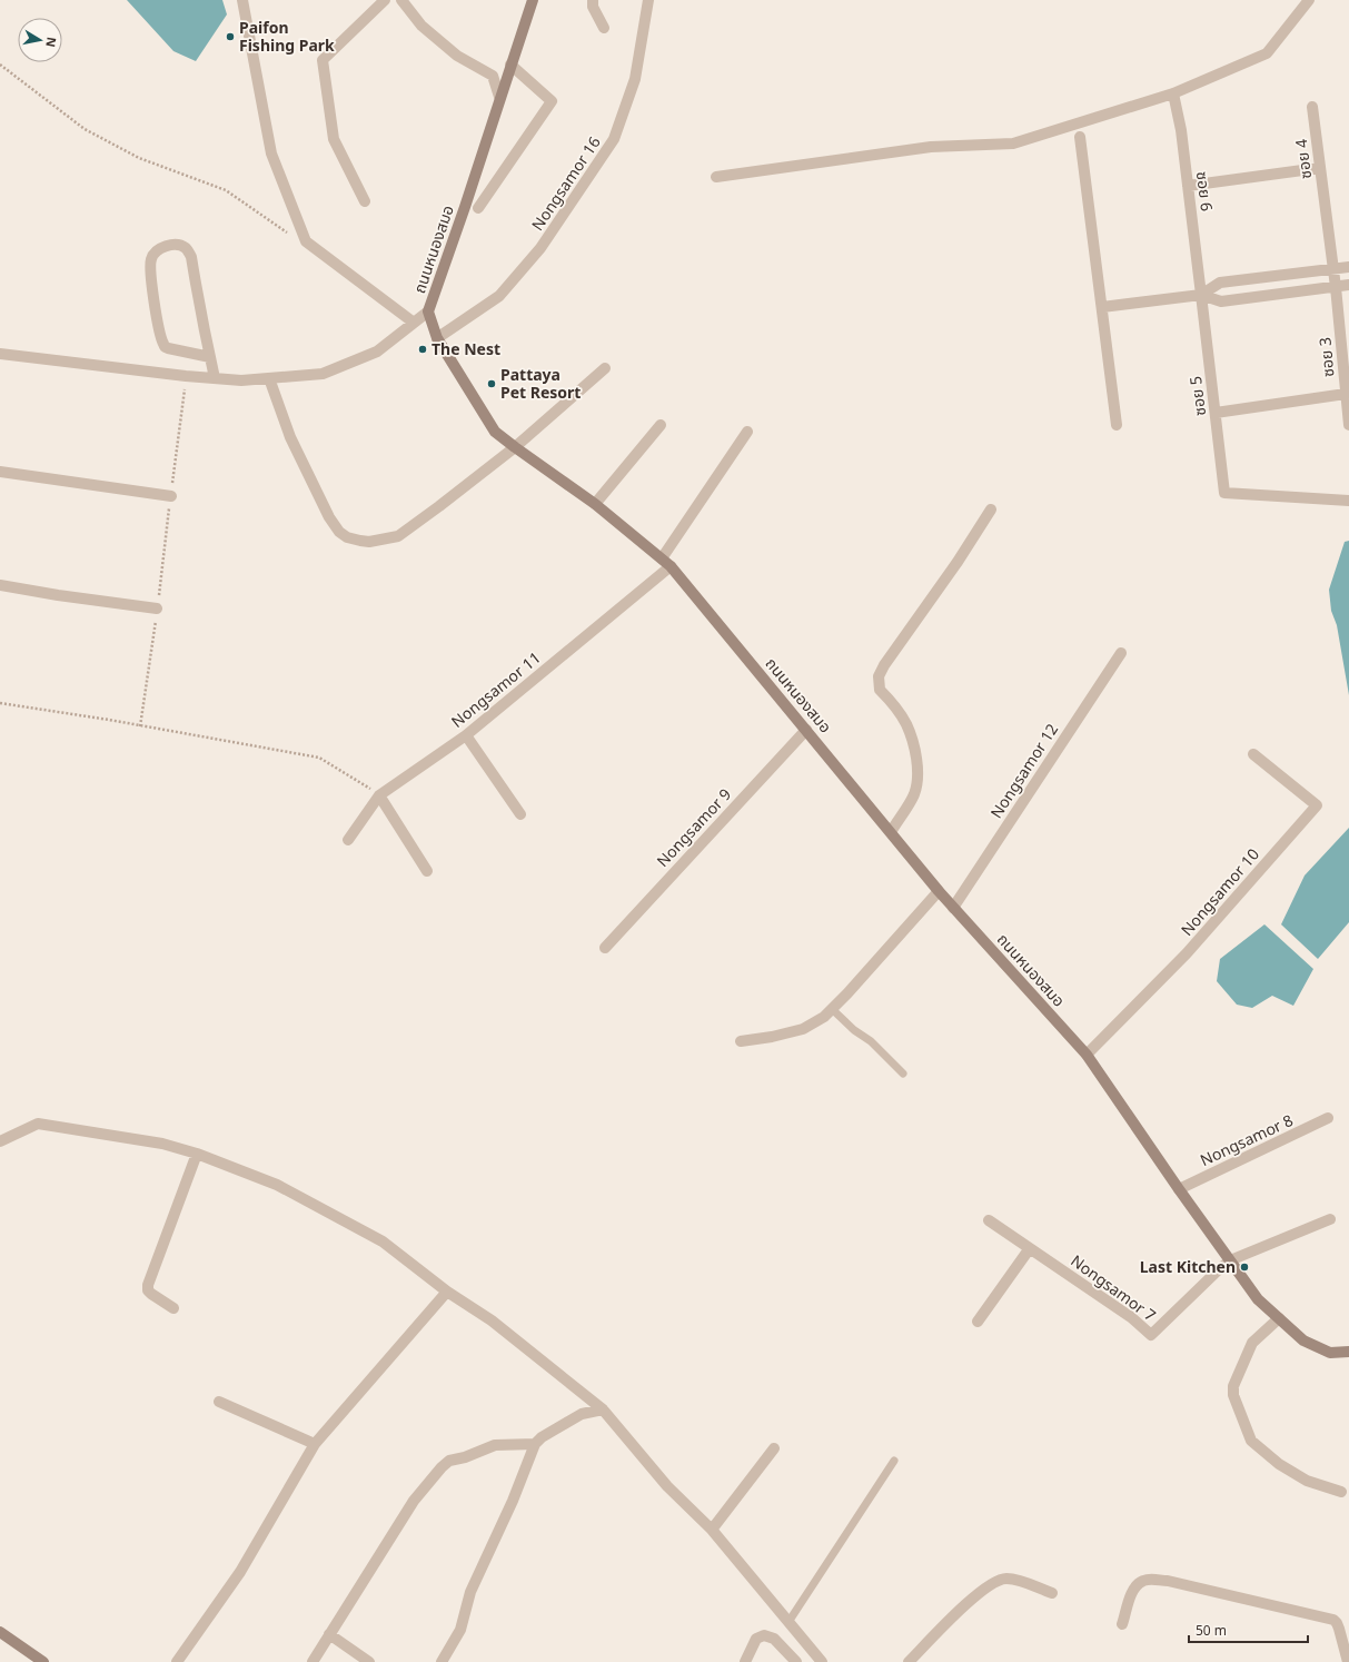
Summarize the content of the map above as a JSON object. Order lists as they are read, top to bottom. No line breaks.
{"streets":{"street":["ซอย 4","Nongsamor 16","ซอย 6","ถนนหนองสมอ","ซอย 3","ซอย 5","Nongsamor 11","Nongsamor 12","Nongsamor 9","Nongsamor 10","Nongsamor 8","Nongsamor 7"]},"crossings":[["ซอย 4","ซอย 3"],["Nongsamor 16","ถนนหนองสมอ"],["ซอย 6","ซอย 5"],["ถนนหนองสมอ","Nongsamor 11"],["ถนนหนองสมอ","Nongsamor 12"],["ถนนหนองสมอ","Nongsamor 9"],["ถนนหนองสมอ","Nongsamor 10"],["ถนนหนองสมอ","Nongsamor 8"],["ถนนหนองสมอ","Nongsamor 7"]],"places":["Paifon Fishing Park","The Nest","Pattaya Pet Resort","Last Kitchen"],"scale_bar":"50 m","north":"right"}
